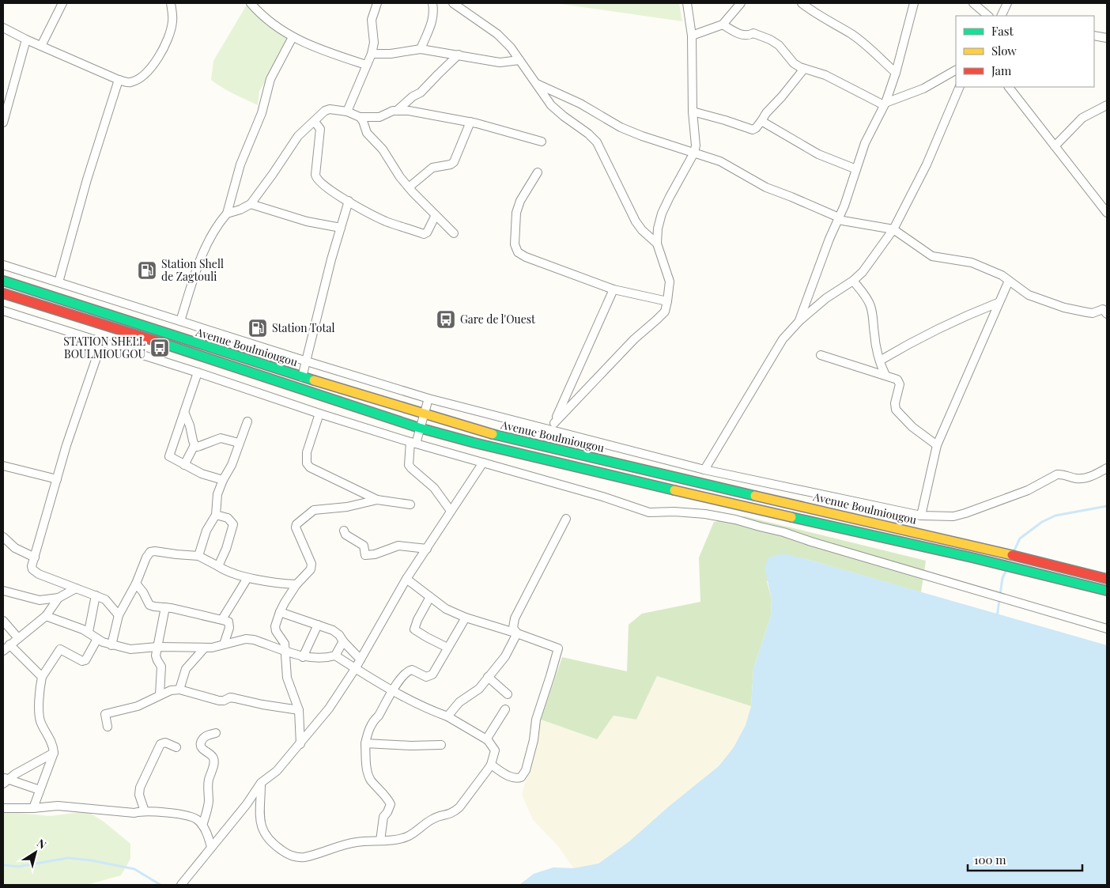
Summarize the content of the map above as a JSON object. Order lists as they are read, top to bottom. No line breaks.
{"streets":{"highway":["Avenue Boulmiougou"]},"places":{"fuel station":["Station Shell de Zagtouli","Station Total"],"bus stop":["Gare de l'Ouest","STATION SHELL BOULMIOUGOU"]},"legend":["Fast","Slow","Jam"],"scale_bar":"100 m","north":"top right"}
